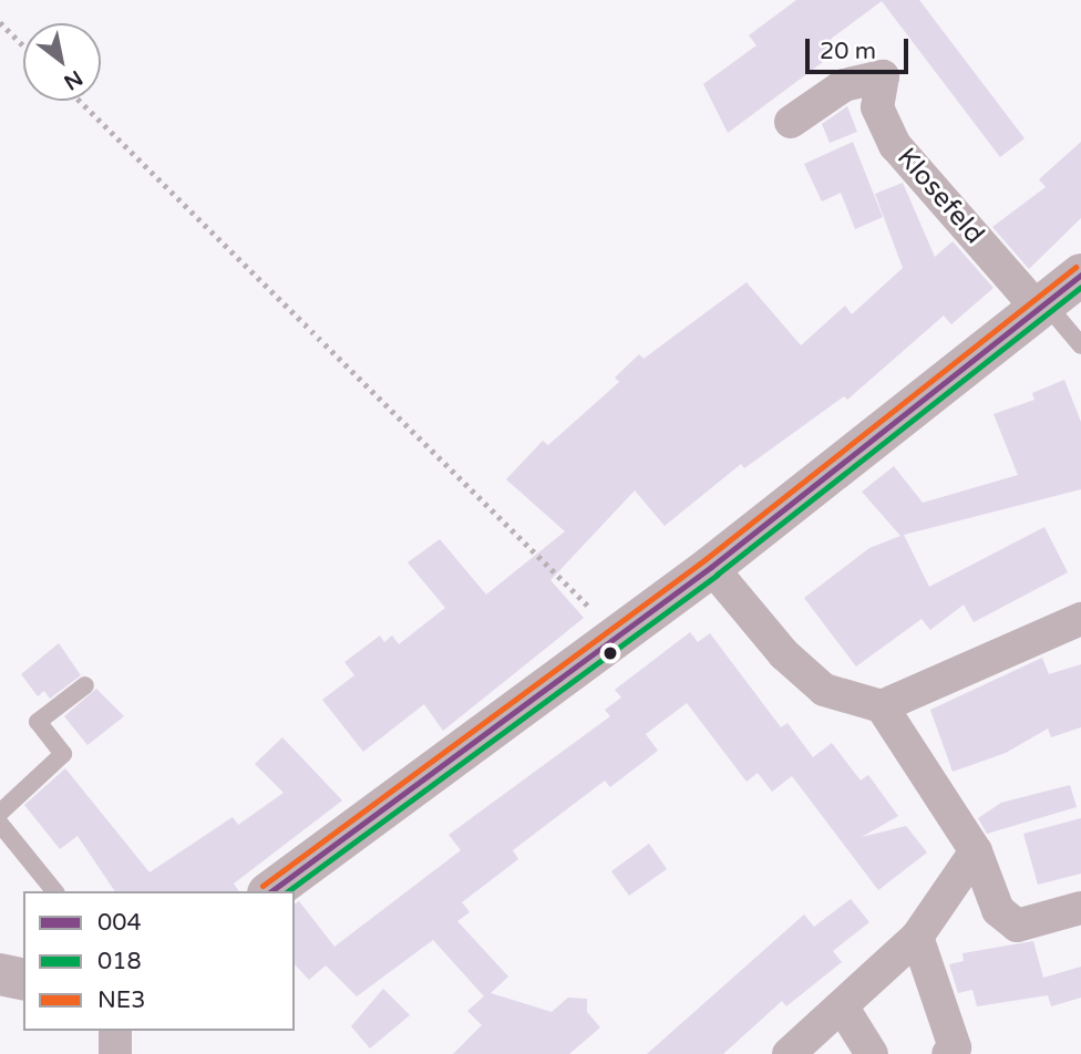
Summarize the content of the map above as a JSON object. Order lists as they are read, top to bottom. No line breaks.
{"streets":{"street":["Klosefeld"]},"lines":["transit line NE3","transit line 004","transit line 018"],"legend":["004","018","NE3"],"scale_bar":"20 m","north":"bottom right"}
